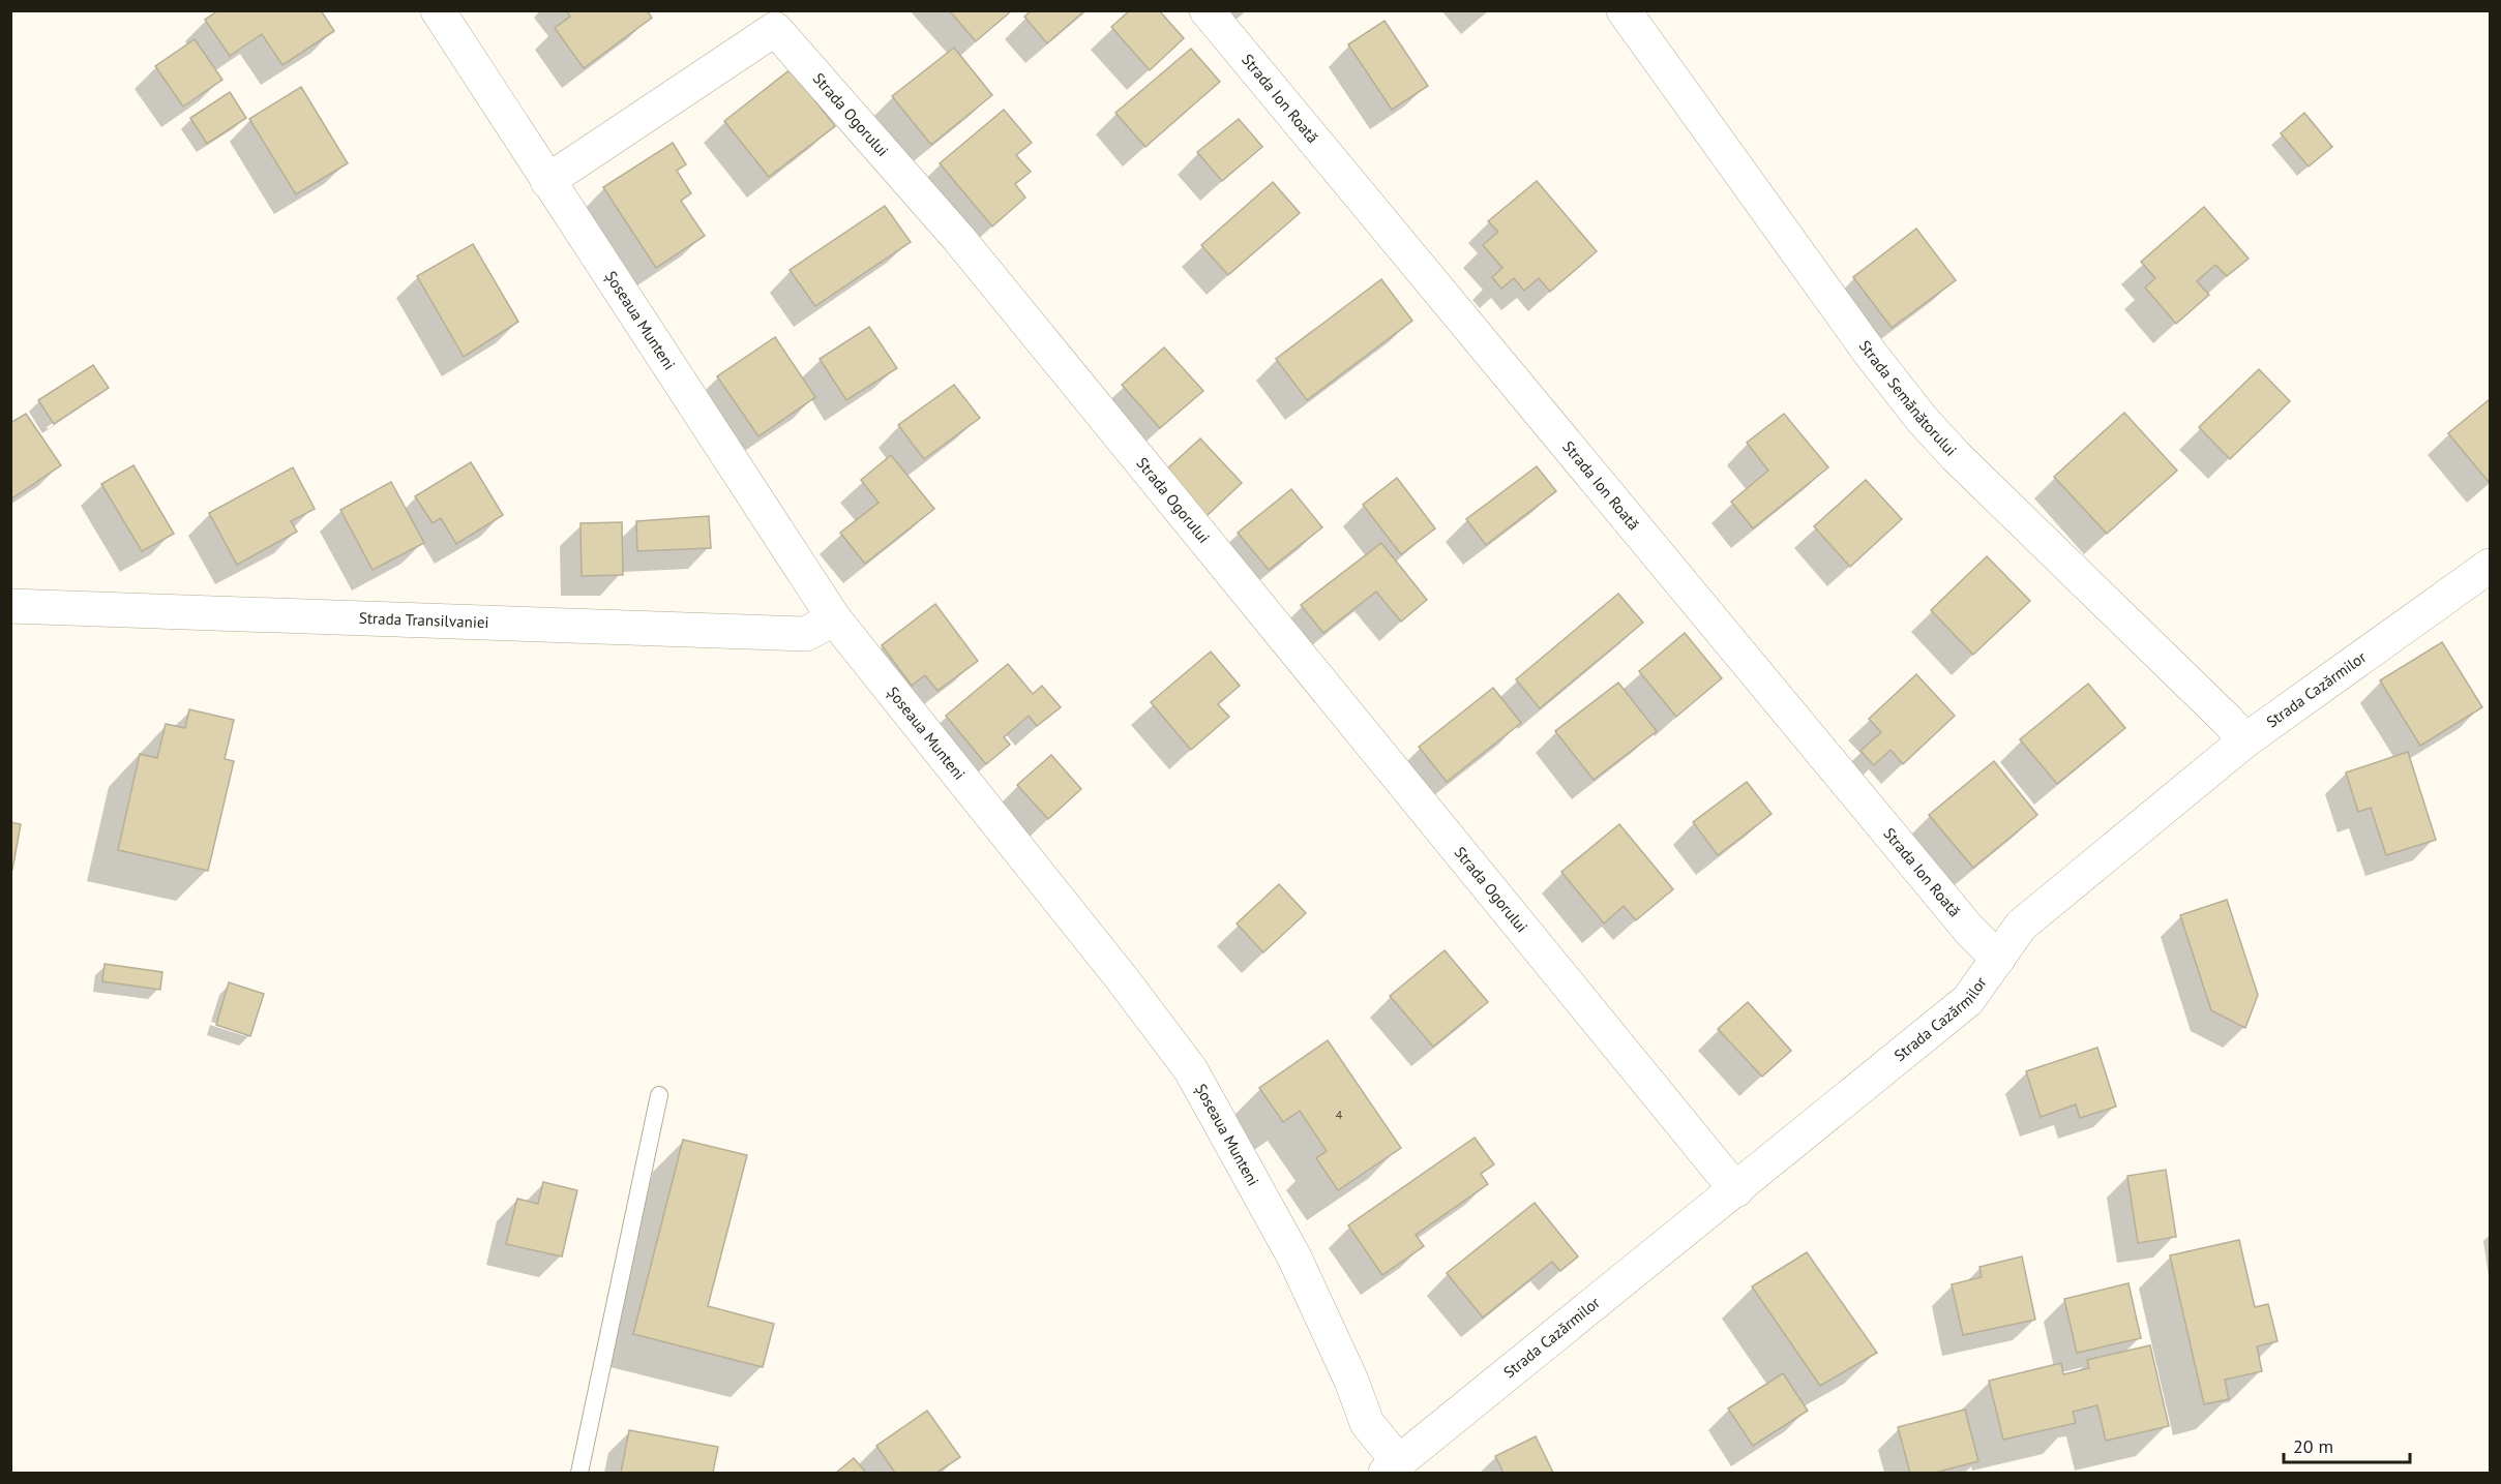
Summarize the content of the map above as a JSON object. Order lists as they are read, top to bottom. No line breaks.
{"streets":{"street":["Strada Ion Roată","Strada Ogorului","Șoseaua Munteni","Strada Semănătorului","Strada Transilvaniei","Strada Cazărmilor"]},"crossings":[["Strada Ion Roată","Strada Cazărmilor"],["Strada Ogorului","Șoseaua Munteni"],["Strada Ogorului","Strada Cazărmilor"],["Șoseaua Munteni","Strada Transilvaniei"],["Șoseaua Munteni","Strada Cazărmilor"],["Strada Semănătorului","Strada Cazărmilor"]],"house_numbers":["4"],"scale_bar":"20 m"}
